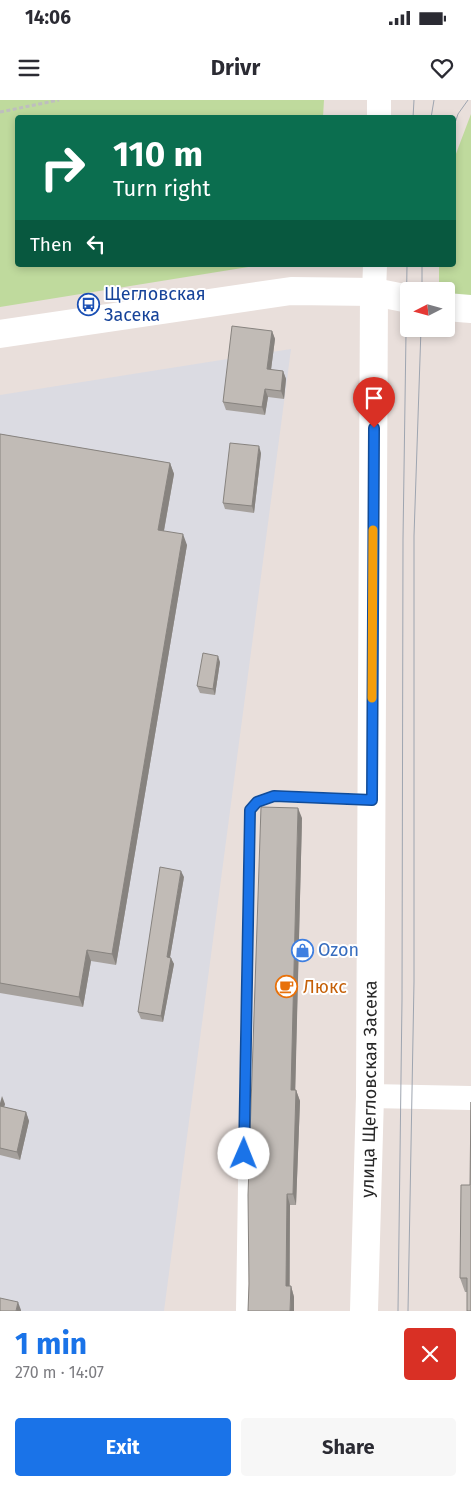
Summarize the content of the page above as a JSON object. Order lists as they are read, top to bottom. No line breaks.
{"streets":{"street":["улица Щегловская Засека"]},"places":{"bus stop":["Щегловская Засека"],"shop":["Ozon"],"cafe":["Люкс"]},"north":"left","page":{"status":"14:06","header":"Drivr","turn":["110 m","Turn right"],"then":"Then","heading":["1 min","270 m · 14:07"],"buttons":["Exit","Share"]}}
